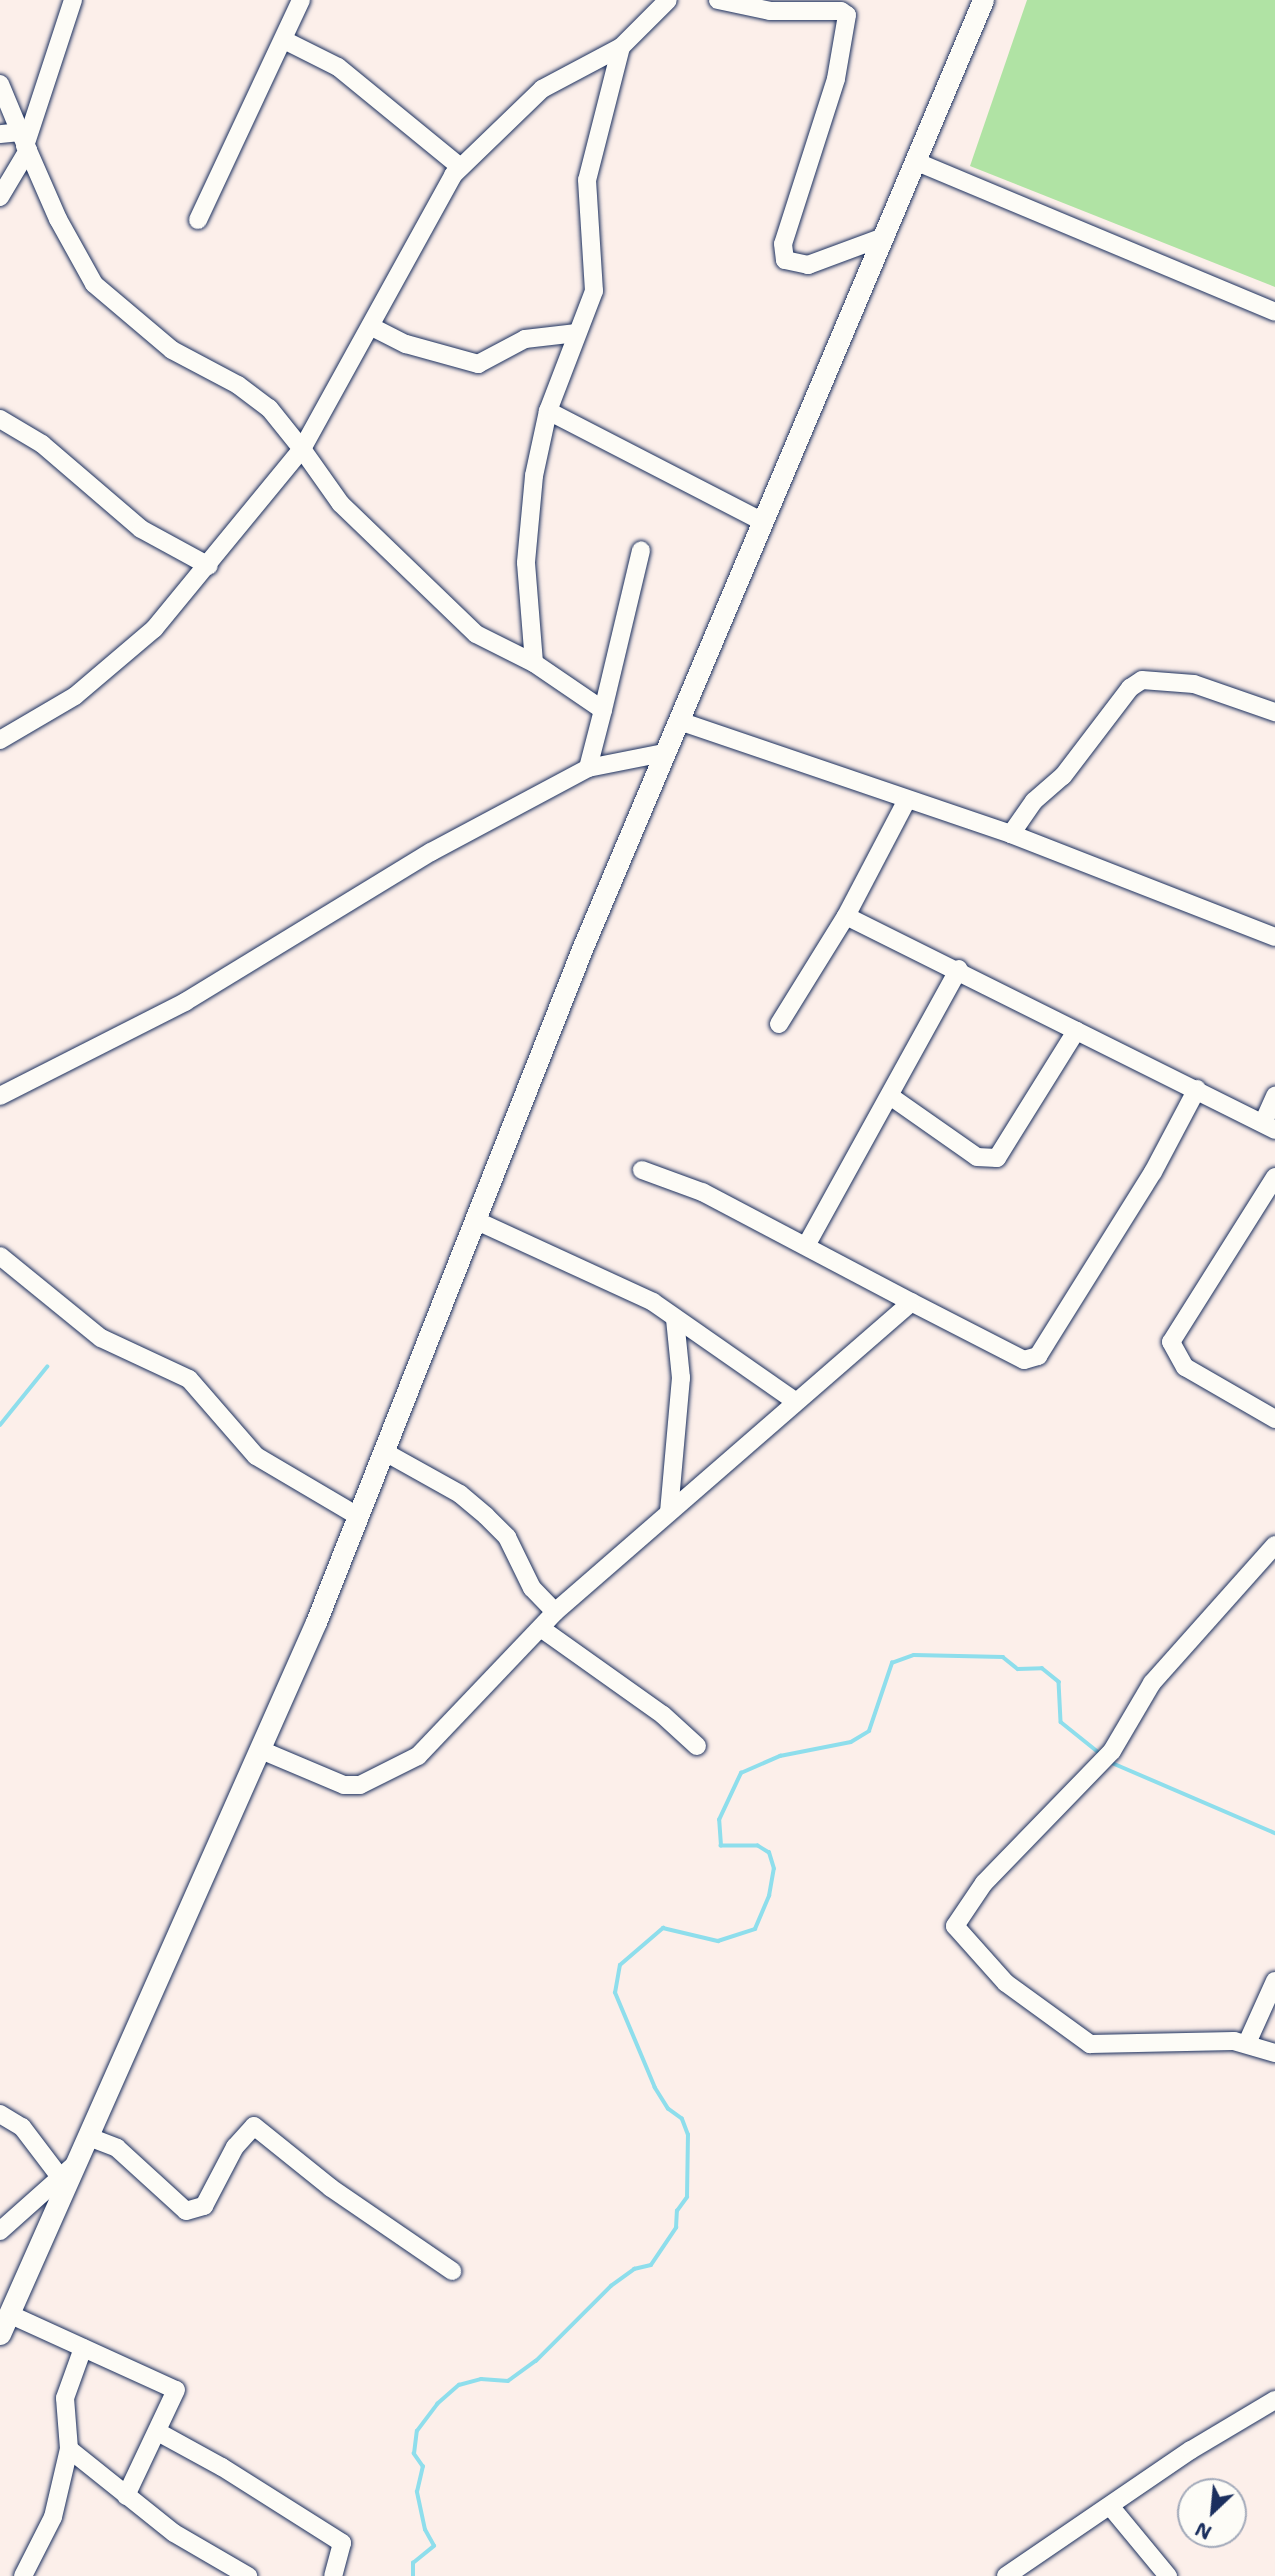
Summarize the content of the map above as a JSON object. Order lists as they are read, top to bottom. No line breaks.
{"north":"bottom left"}
